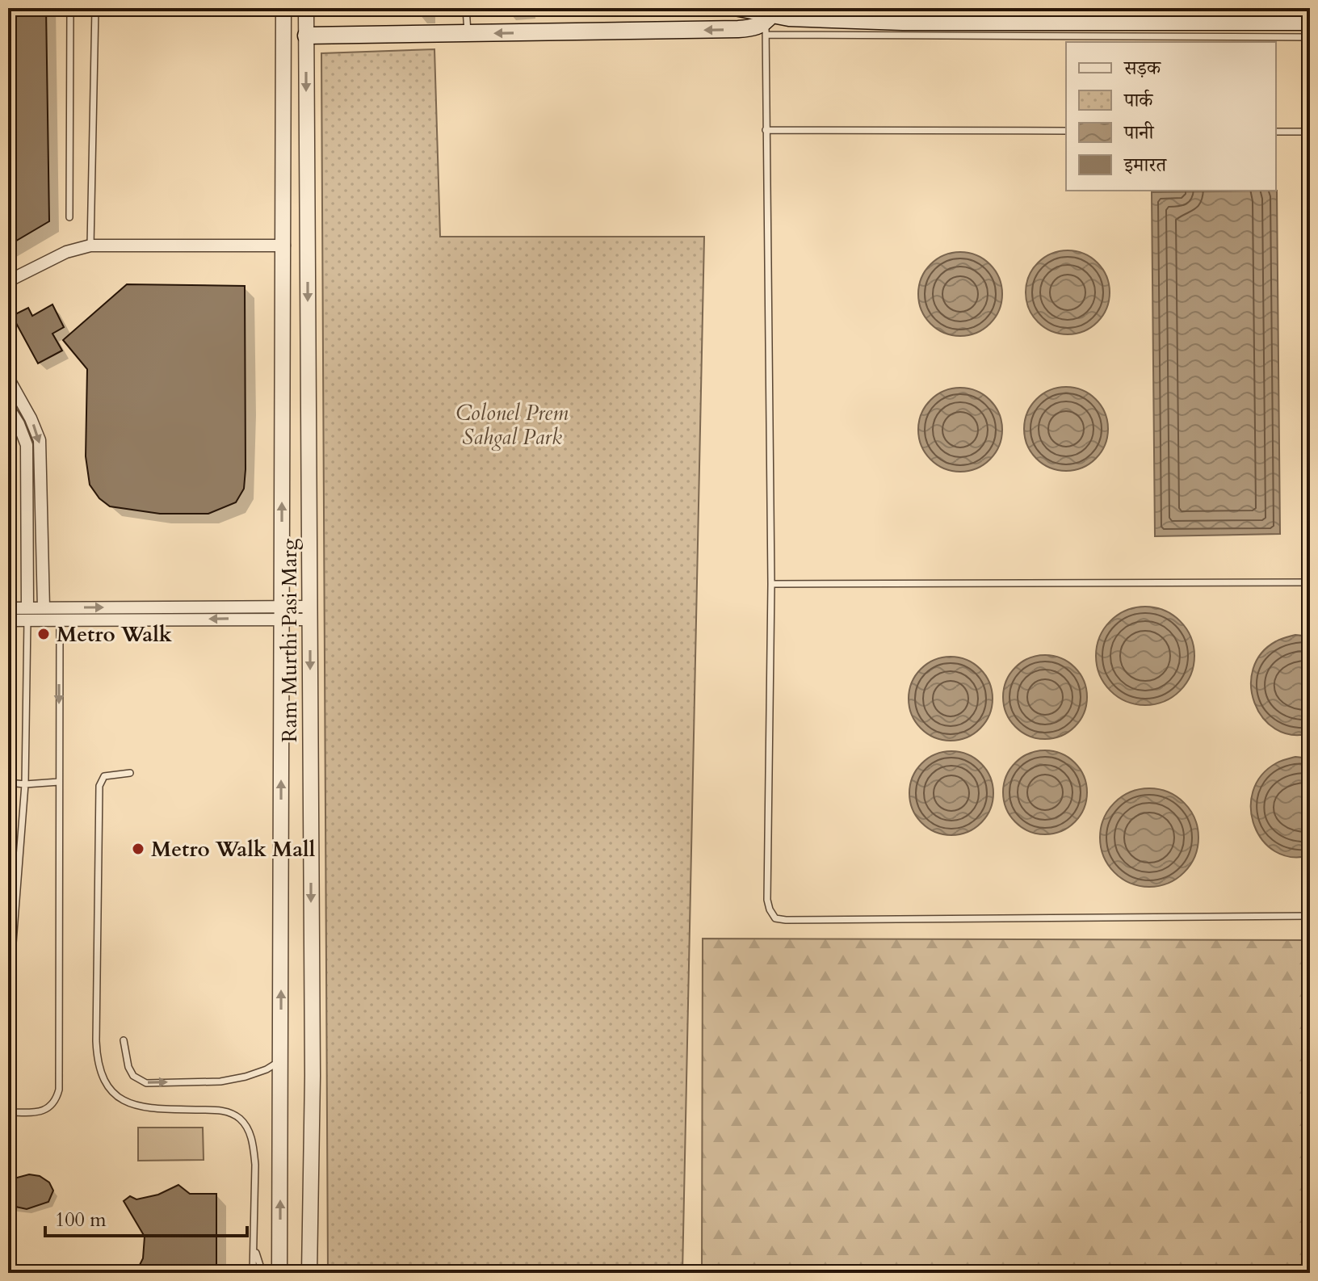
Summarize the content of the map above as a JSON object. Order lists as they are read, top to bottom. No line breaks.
{"streets":{"street":["Ram Murthi Pasi Marg"]},"parks":["Colonel Prem Sahgal Park"],"places":["Metro Walk","Metro Walk Mall"],"legend":["सड़क","पार्क","पानी","इमारत"],"scale_bar":"100 m"}
